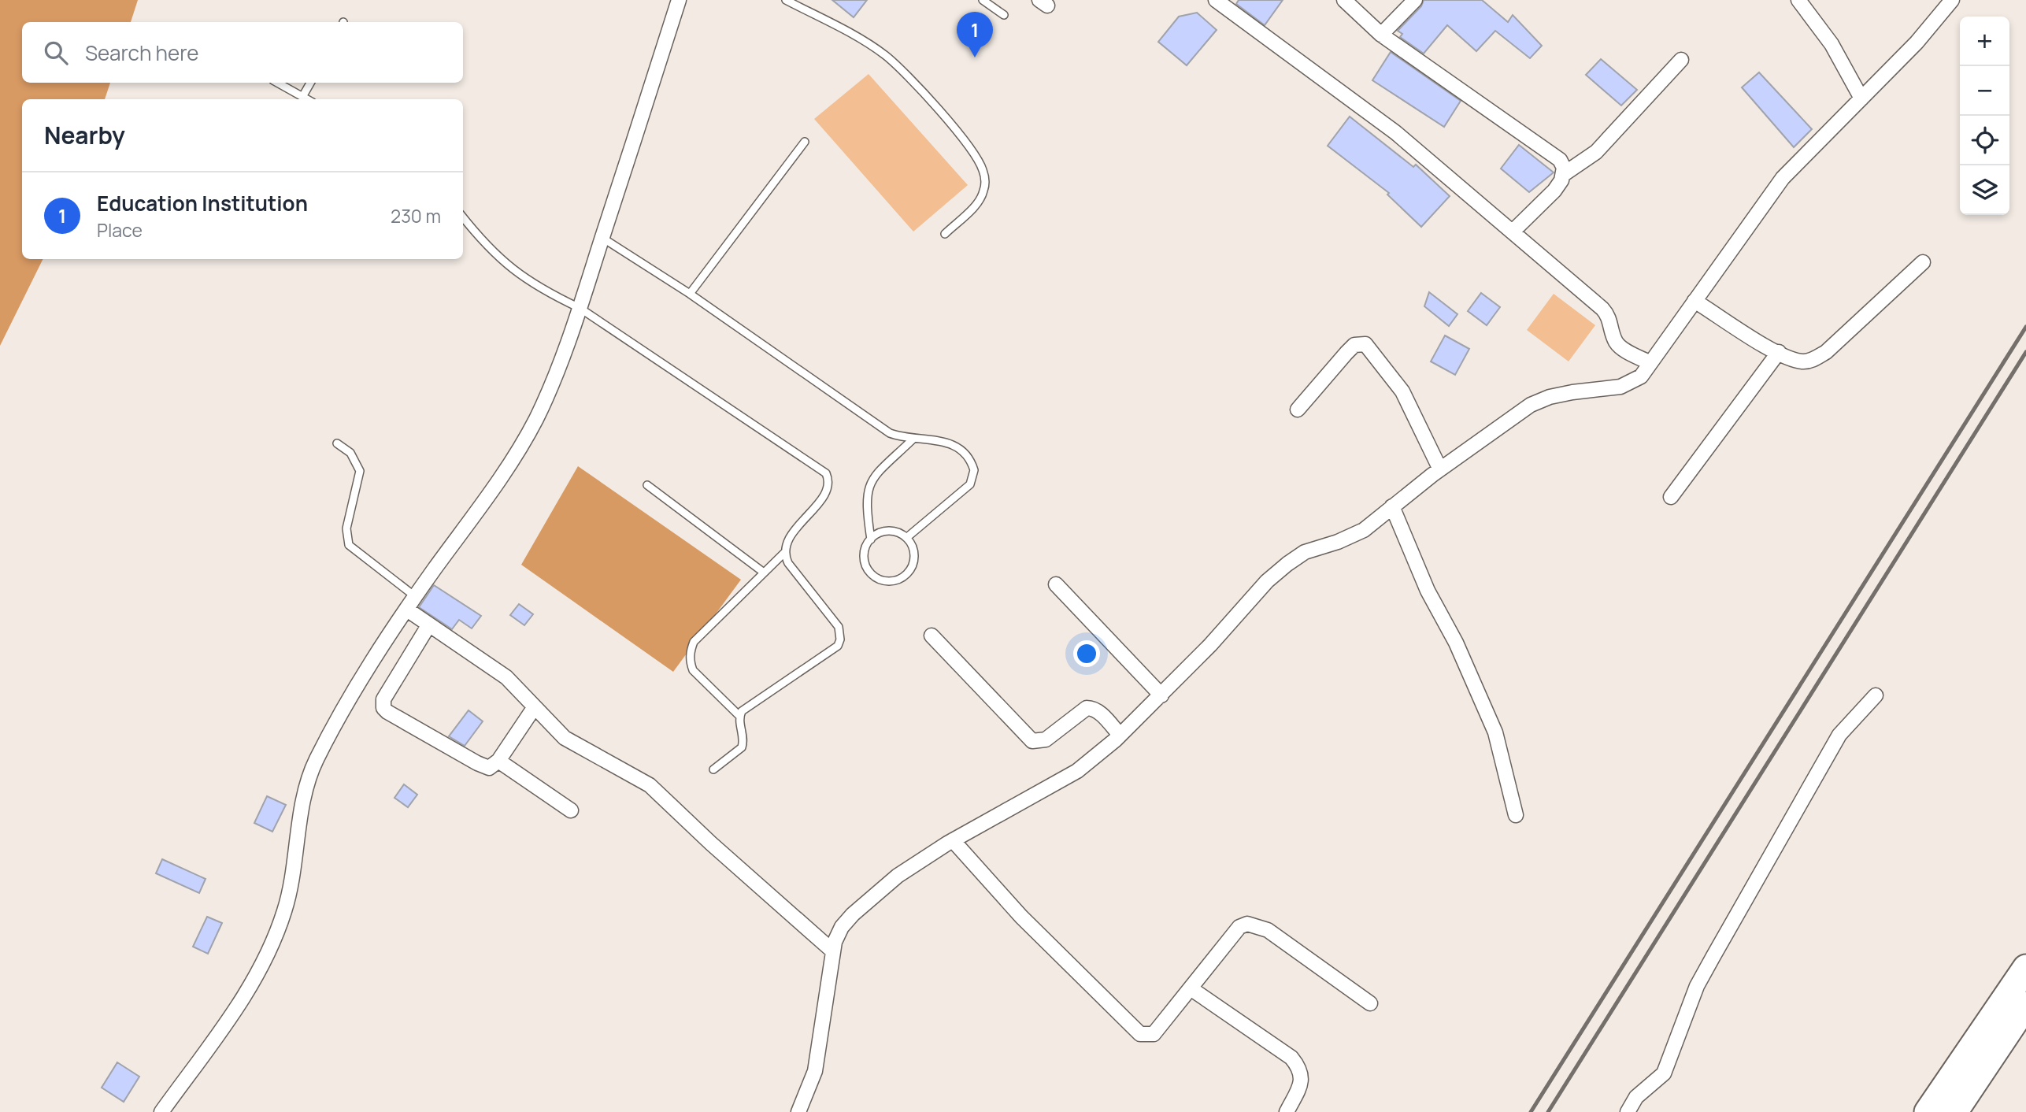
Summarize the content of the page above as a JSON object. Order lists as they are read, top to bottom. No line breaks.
{"page":{"pins":"1","map_buttons":["+","−"],"search":"Search here","heading":"Nearby","list":[{"mark":"1","name":"Education Institution","note":"Place","value":"230 m"}]}}
